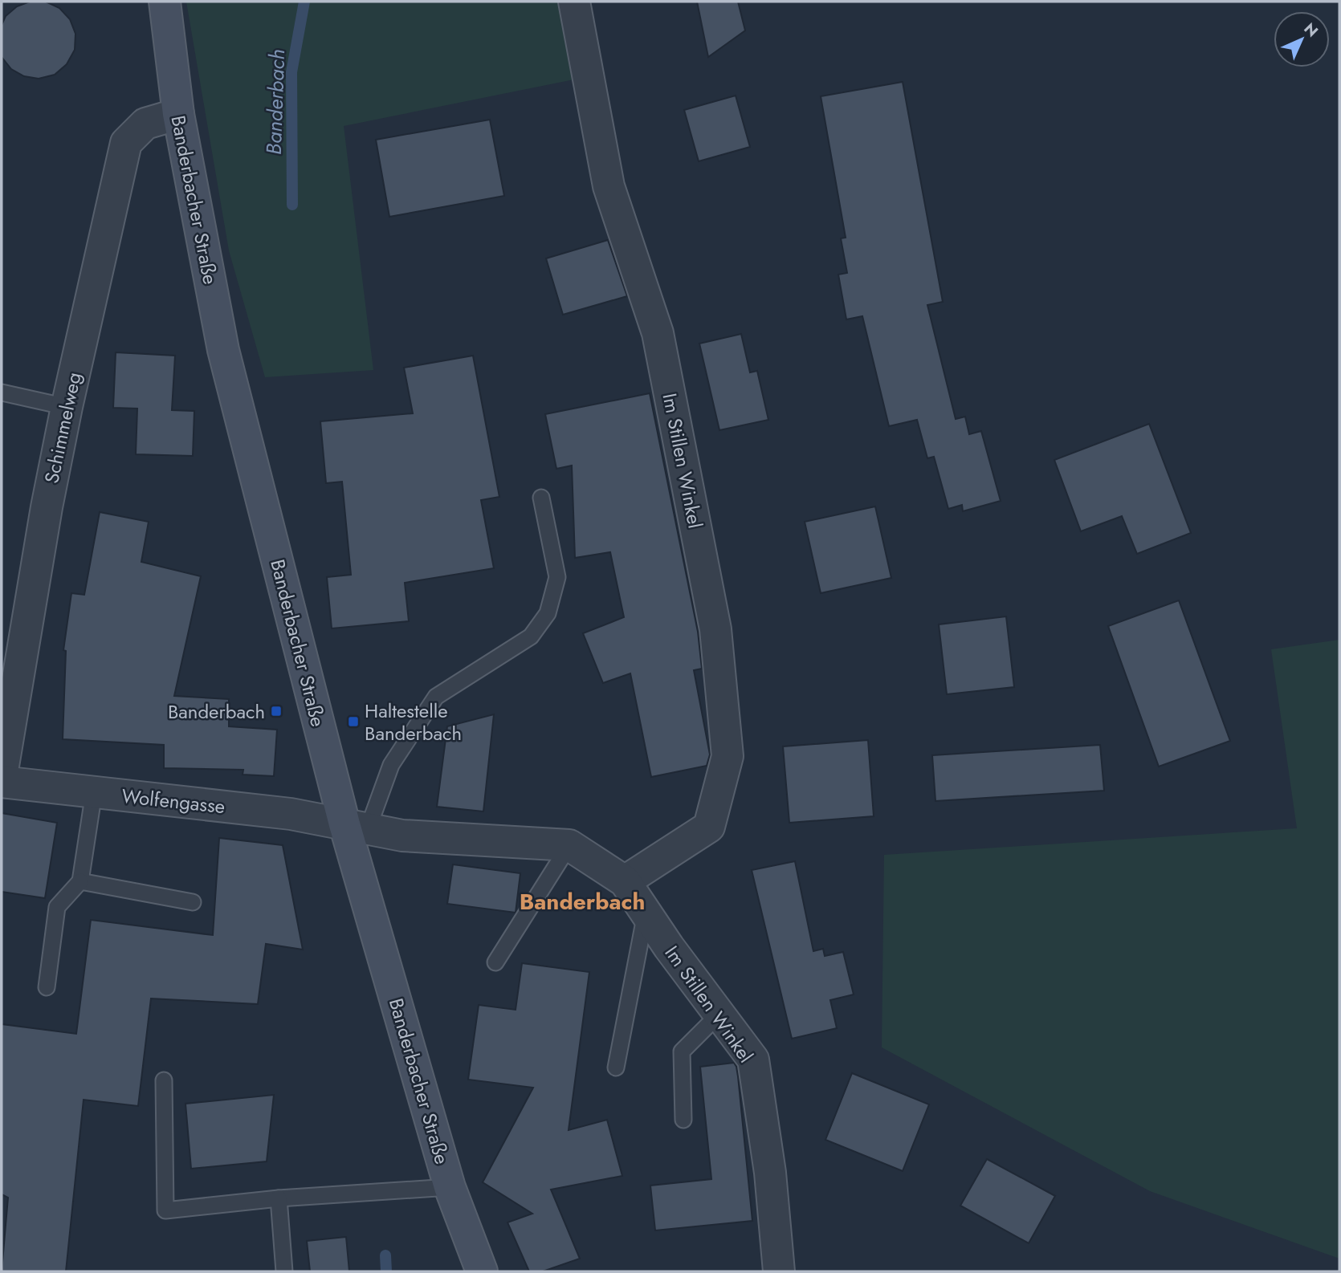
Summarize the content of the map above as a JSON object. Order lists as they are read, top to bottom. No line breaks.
{"streets":{"street":["Banderbacher Straße","Schimmelweg","Im Stillen Winkel","Wolfengasse"]},"crossings":[["Banderbacher Straße","Schimmelweg"],["Banderbacher Straße","Im Stillen Winkel"],["Banderbacher Straße","Wolfengasse"],["Im Stillen Winkel","Wolfengasse"]],"districts":["Banderbach"],"water":["Banderbach"],"places":{"transit":["Banderbach","Haltestelle Banderbach"]},"north":"top right"}
